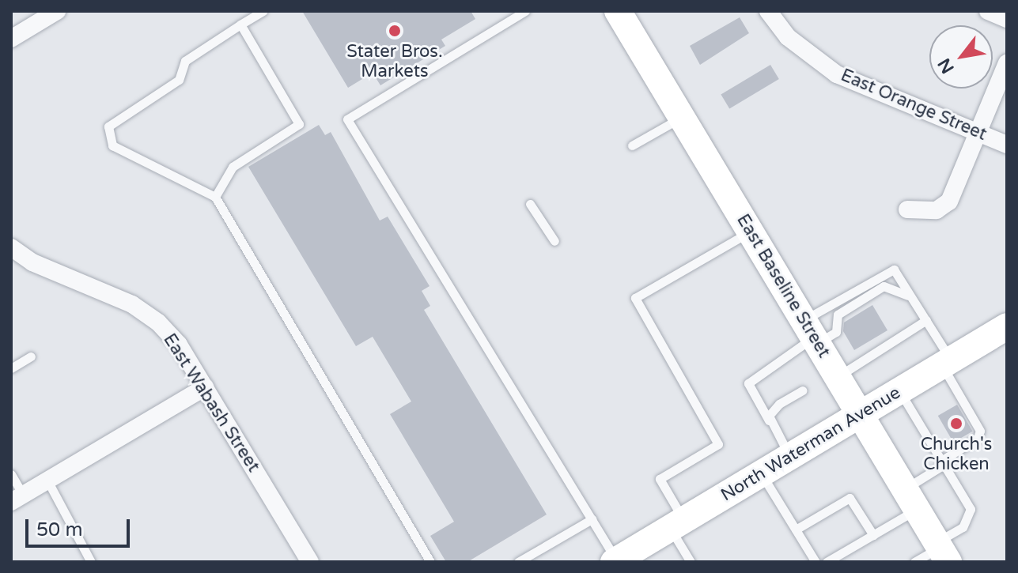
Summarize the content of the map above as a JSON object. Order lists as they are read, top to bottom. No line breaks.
{"streets":{"main road":["East Baseline Street","North Waterman Avenue"],"street":["East Orange Street","East Wabash Street"]},"crossings":[["East Baseline Street","North Waterman Avenue"]],"places":["Stater Bros. Markets","Church's Chicken"],"scale_bar":"50 m","north":"bottom left"}
